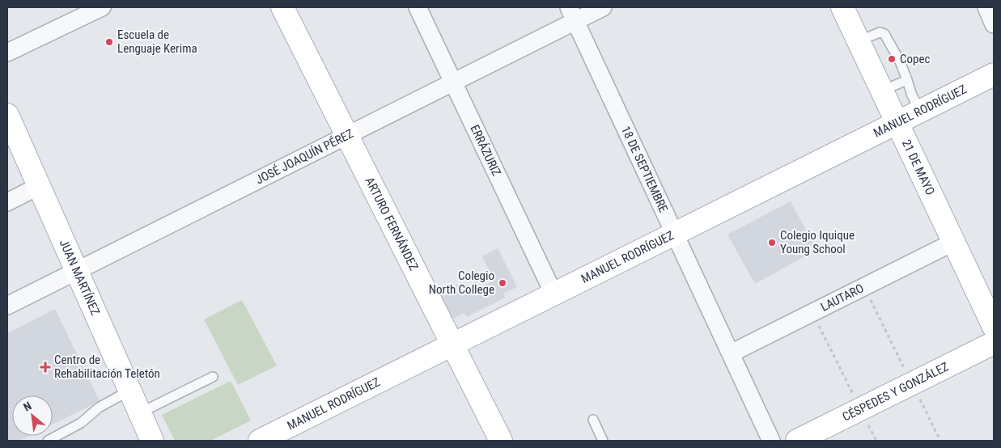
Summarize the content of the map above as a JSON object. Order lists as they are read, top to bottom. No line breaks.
{"streets":{"street":["MANUEL RODRÍGUEZ","ERRÁZURIZ","JOSÉ JOAQUÍN PÉREZ","21 DE MAYO","18 DE SEPTIEMBRE","ARTURO FERNÁNDEZ","JUAN MARTÍNEZ","LAUTARO","CÉSPEDES Y GONZÁLEZ"]},"crossings":[["MANUEL RODRÍGUEZ","ERRÁZURIZ"],["MANUEL RODRÍGUEZ","21 DE MAYO"],["MANUEL RODRÍGUEZ","18 DE SEPTIEMBRE"],["MANUEL RODRÍGUEZ","ARTURO FERNÁNDEZ"],["ERRÁZURIZ","JOSÉ JOAQUÍN PÉREZ"],["JOSÉ JOAQUÍN PÉREZ","18 DE SEPTIEMBRE"],["JOSÉ JOAQUÍN PÉREZ","ARTURO FERNÁNDEZ"],["JOSÉ JOAQUÍN PÉREZ","JUAN MARTÍNEZ"],["21 DE MAYO","LAUTARO"],["18 DE SEPTIEMBRE","LAUTARO"]],"places":{"other":["Escuela de Lenguaje Kerima","Copec","Colegio Iquique Young School","Colegio North College"],"health":["Centro de Rehabilitación Teletón"]},"north":"top left"}
